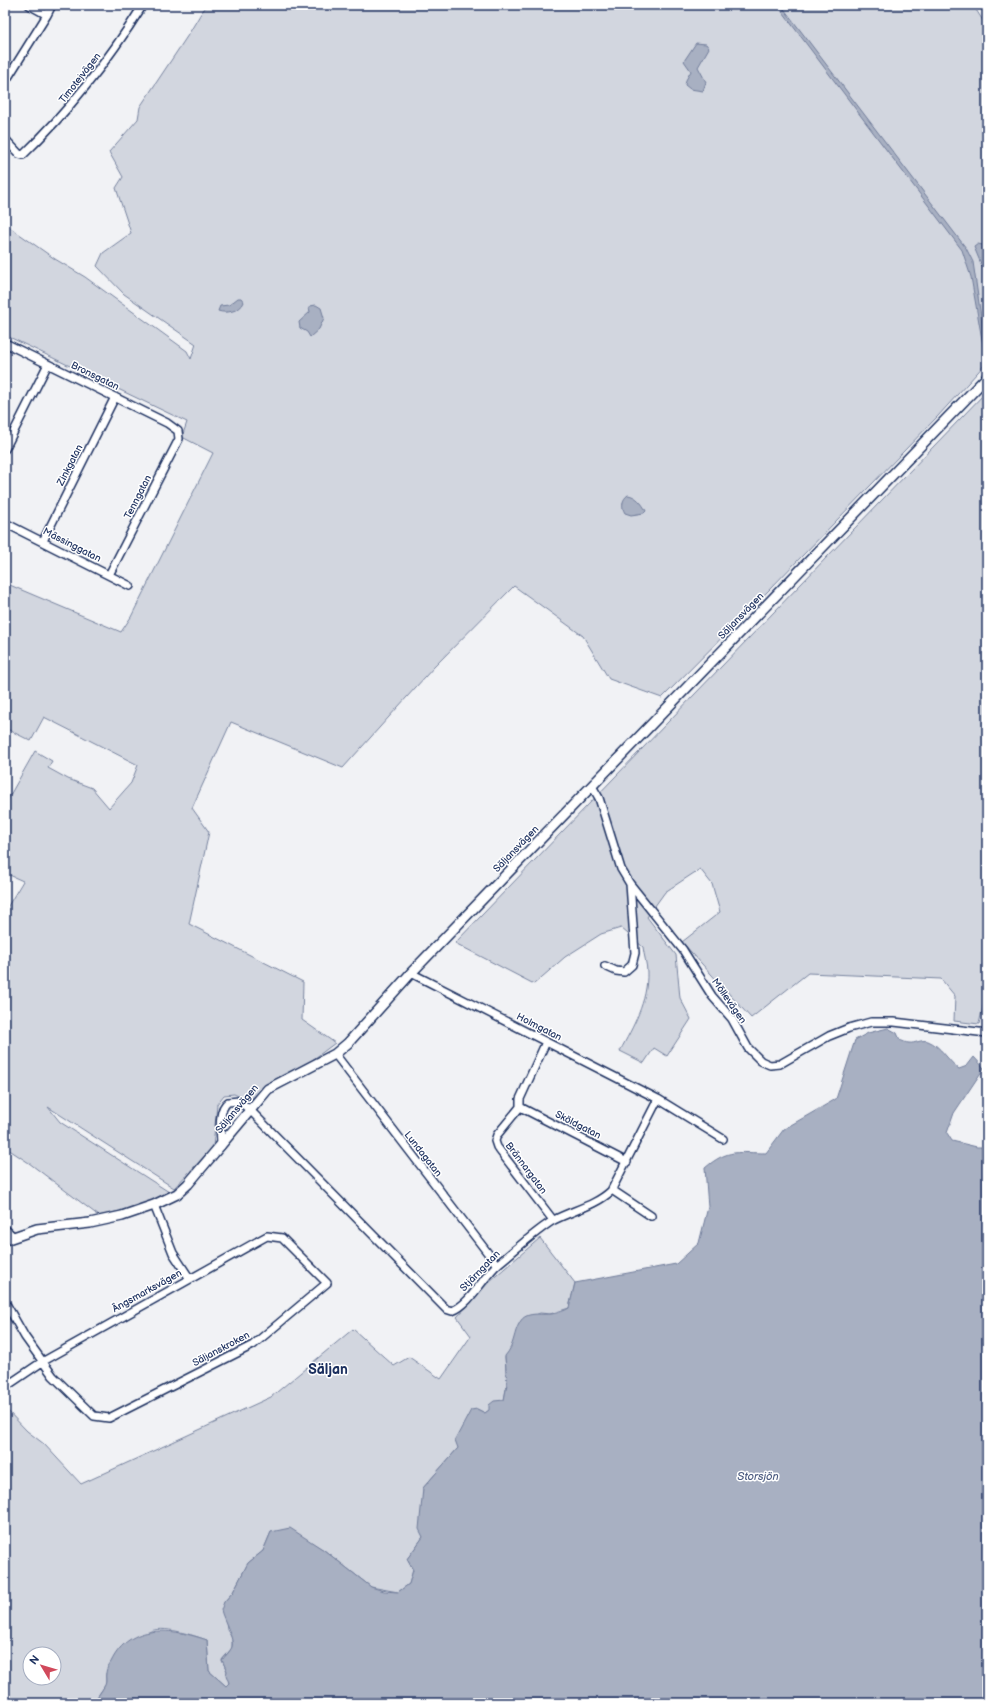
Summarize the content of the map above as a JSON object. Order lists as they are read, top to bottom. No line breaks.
{"streets":{"street":["Timotejvägen","Bronsgatan","Zinkgatan","Tenngatan","Mässinggatan","Säljansvägen","Möllevägen","Holmgatan","Sköldgatan","Lundagatan","Brännargatan","Stjärngatan","Ängsmarksvägen","Säljanskroken"]},"crossings":[["Bronsgatan","Zinkgatan"],["Bronsgatan","Tenngatan"],["Zinkgatan","Mässinggatan"],["Tenngatan","Mässinggatan"],["Säljansvägen","Möllevägen"],["Säljansvägen","Holmgatan"],["Säljansvägen","Lundagatan"],["Säljansvägen","Stjärngatan"],["Säljansvägen","Ängsmarksvägen"],["Holmgatan","Brännargatan"],["Holmgatan","Stjärngatan"],["Sköldgatan","Brännargatan"],["Sköldgatan","Stjärngatan"],["Lundagatan","Stjärngatan"],["Brännargatan","Stjärngatan"],["Ängsmarksvägen","Säljanskroken"]],"districts":["Säljan"],"water":["Storsjön"],"north":"top left"}
